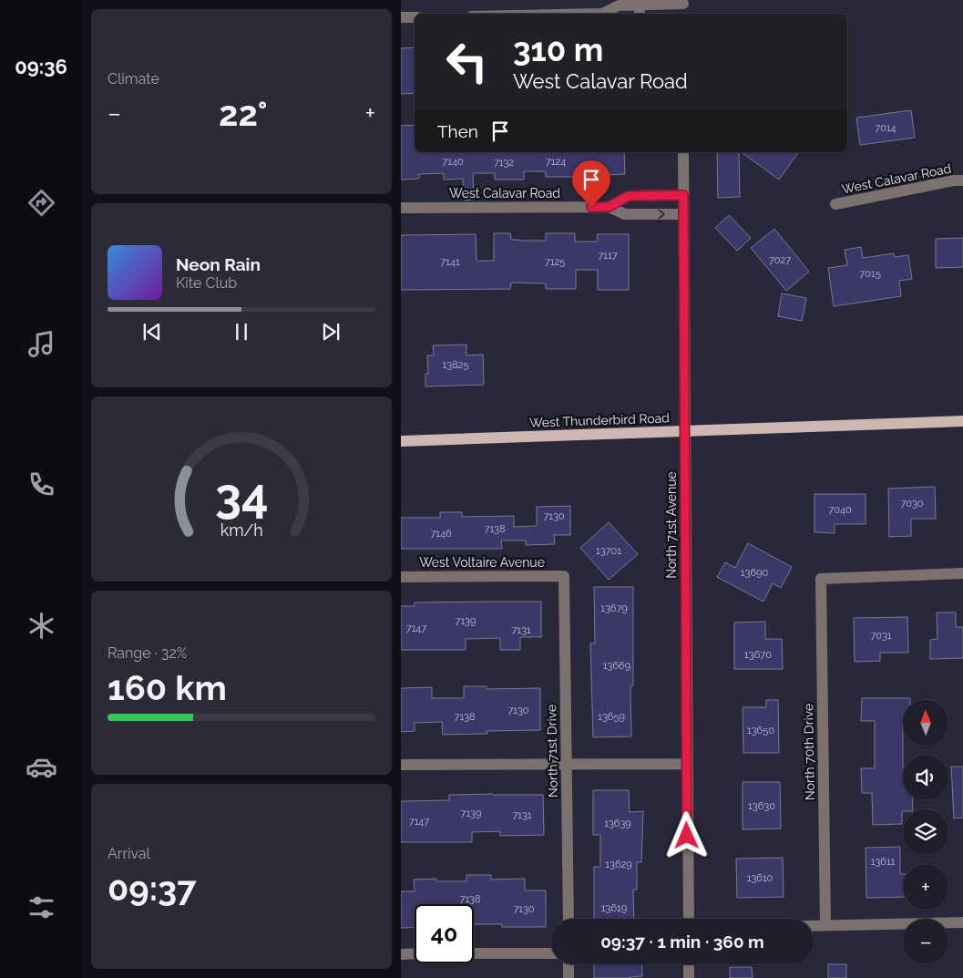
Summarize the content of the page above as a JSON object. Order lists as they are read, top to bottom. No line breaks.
{"streets":{"main road":["West Thunderbird Road"],"street":["West Calavar Road","North 71st Avenue","West Voltaire Avenue","North 71st Drive","North 70th Drive"]},"crossings":[["West Calavar Road","North 71st Avenue"],["West Thunderbird Road","North 71st Avenue"],["West Voltaire Avenue","North 71st Drive"]],"house_numbers":["7014","7140","7124","7132","7117","7027","7141","7125","7015","13825","7030","7040","7130","7138","7146","13701","13690","13679","7139","7147","7131","7031","13670","13669","7130","7138","13659","13650","13630","7139","7131","7147","13639","13611","13629","13610","7138","13619","7130"],"north":"top","page":{"tabs":"09:36","tile":["Climate",["Range · 32%","160 km"],["Arrival","09:37"]],"turn":["310 m","West Calavar Road"],"heat":["−","22°","+"],"then":"Then","song":["Neon Rain","Kite Club"],"map_buttons":["+","−"],"limit":"40","trip":"09:37 · 1 min · 360 m","gauge":["34","km/h"]}}
